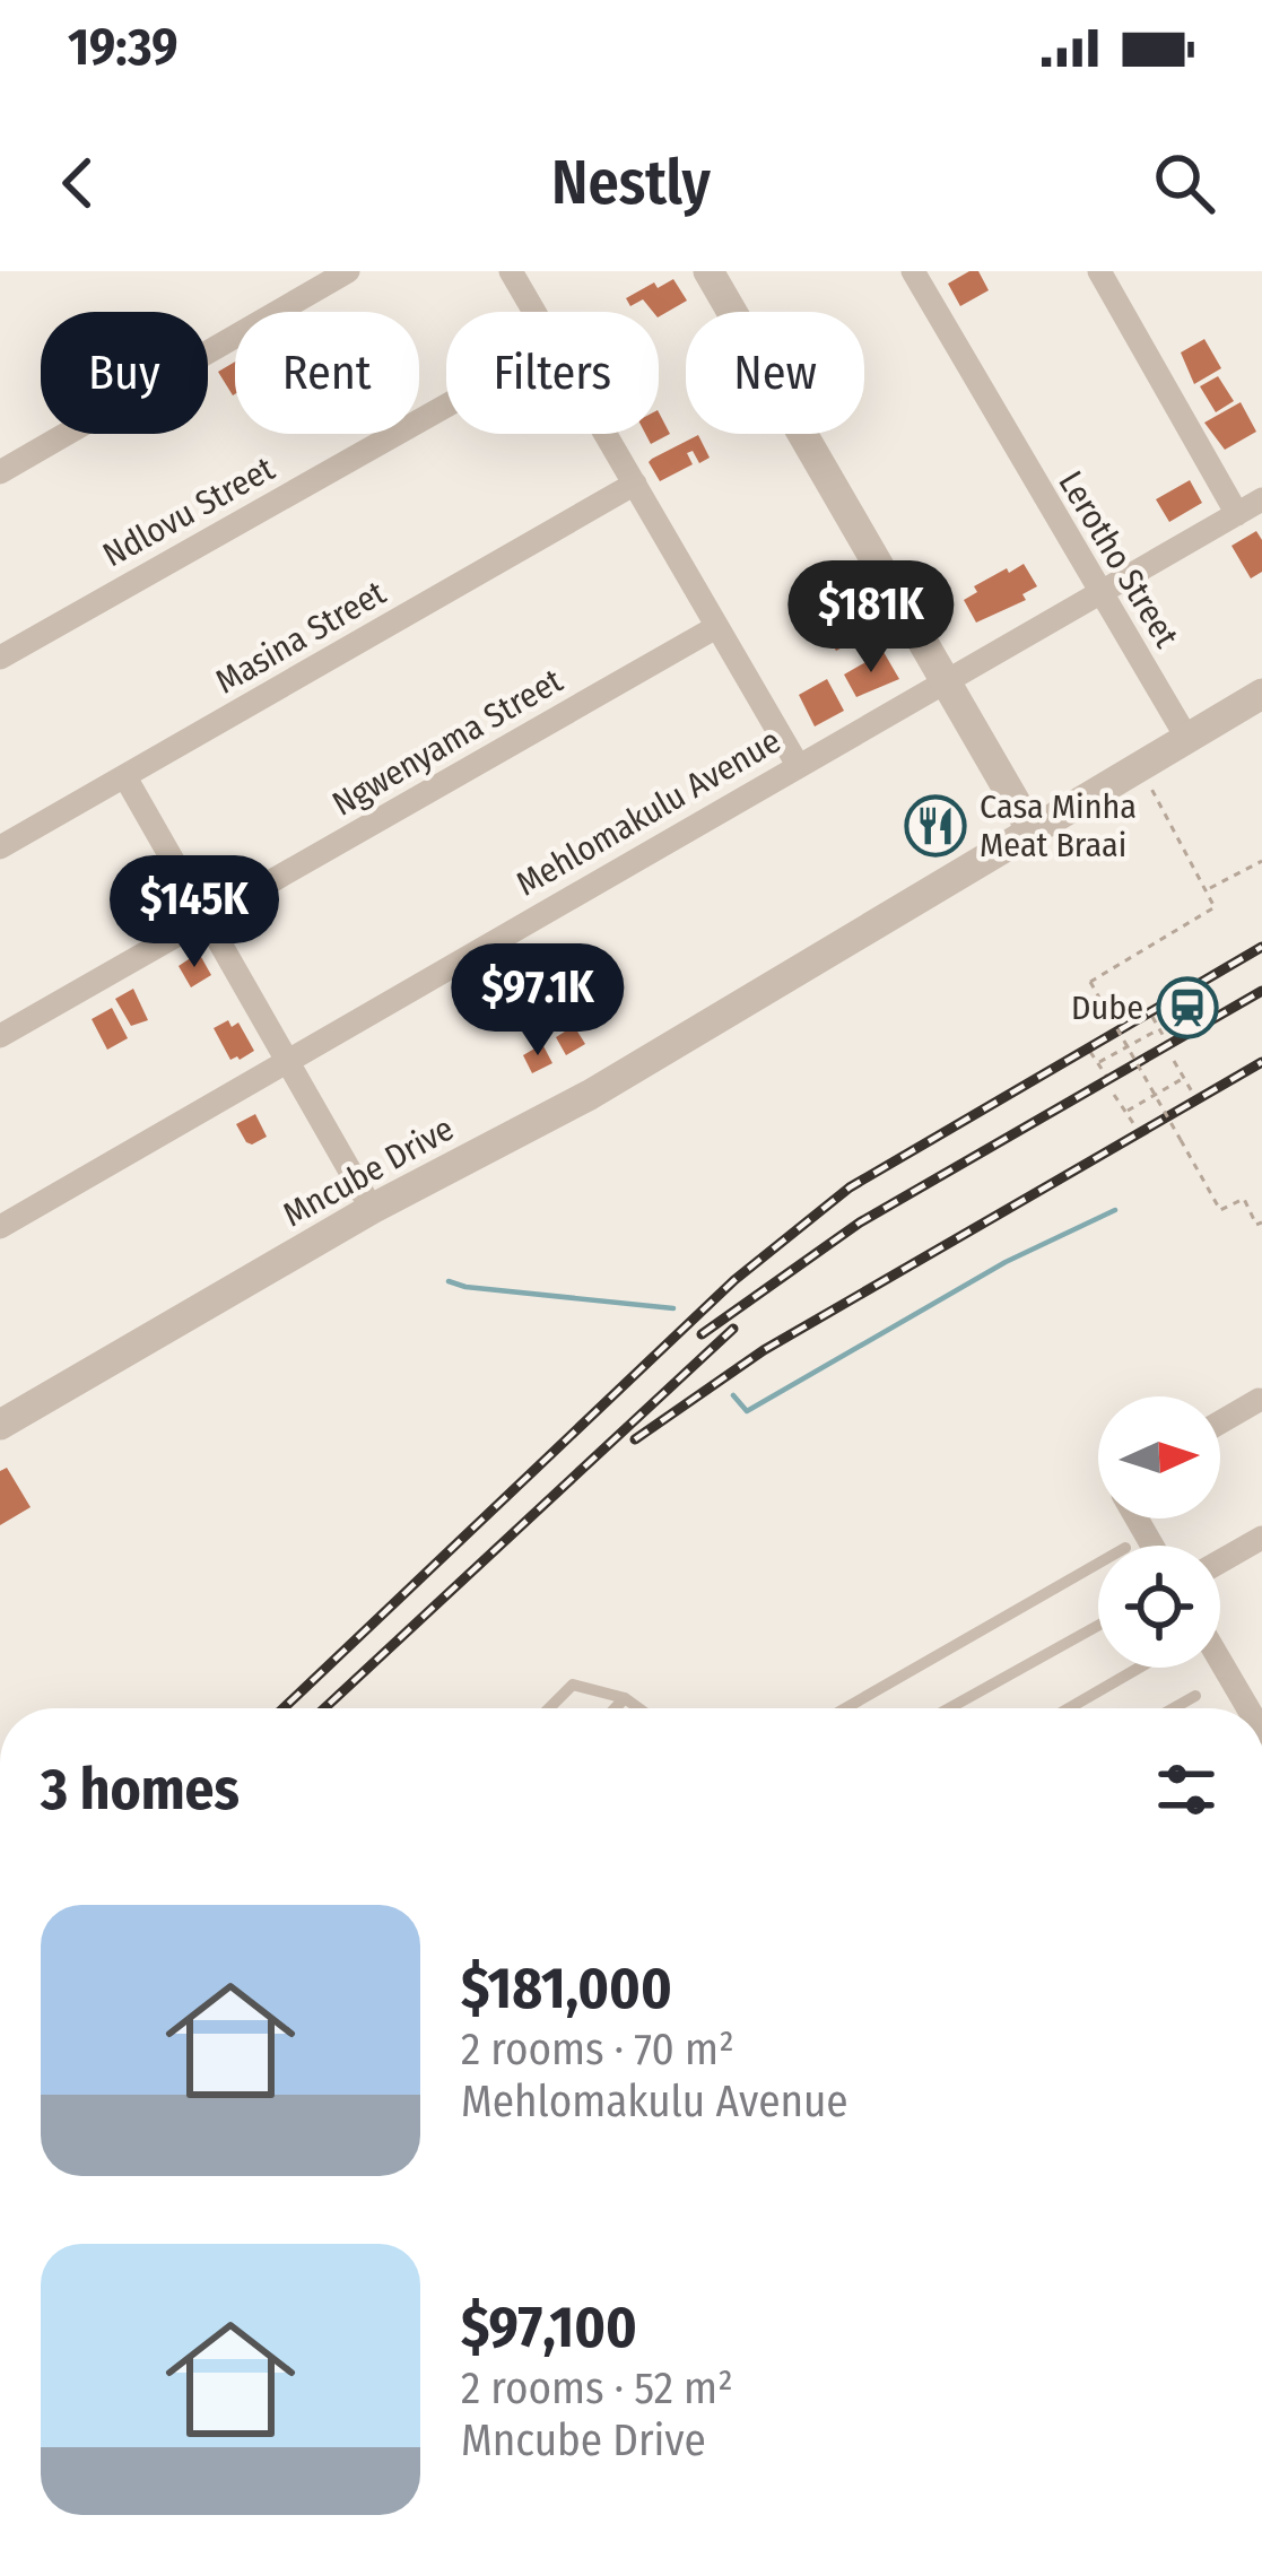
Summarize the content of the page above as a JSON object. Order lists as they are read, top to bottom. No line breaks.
{"streets":{"street":["Ndlovu Street","Lerotho Street","Masina Street","Ngwenyama Street","Mehlomakulu Avenue","Mncube Drive"]},"crossings":[["Lerotho Street","Mehlomakulu Avenue"],["Lerotho Street","Mncube Drive"]],"places":{"restaurant":["Casa Minha Meat Braai"],"station":["Dube"]},"north":"right","page":{"status":"19:39","header":"Nestly","chip":["Buy","Rent","Filters","New"],"price":["$181K","$145K","$97.1K"],"heading":"3 homes","list":[{"name":"$181,000","note":"2 rooms · 70 m² · Mehlomakulu Avenue"},{"name":"$97,100","note":"2 rooms · 52 m² · Mncube Drive"}]}}
